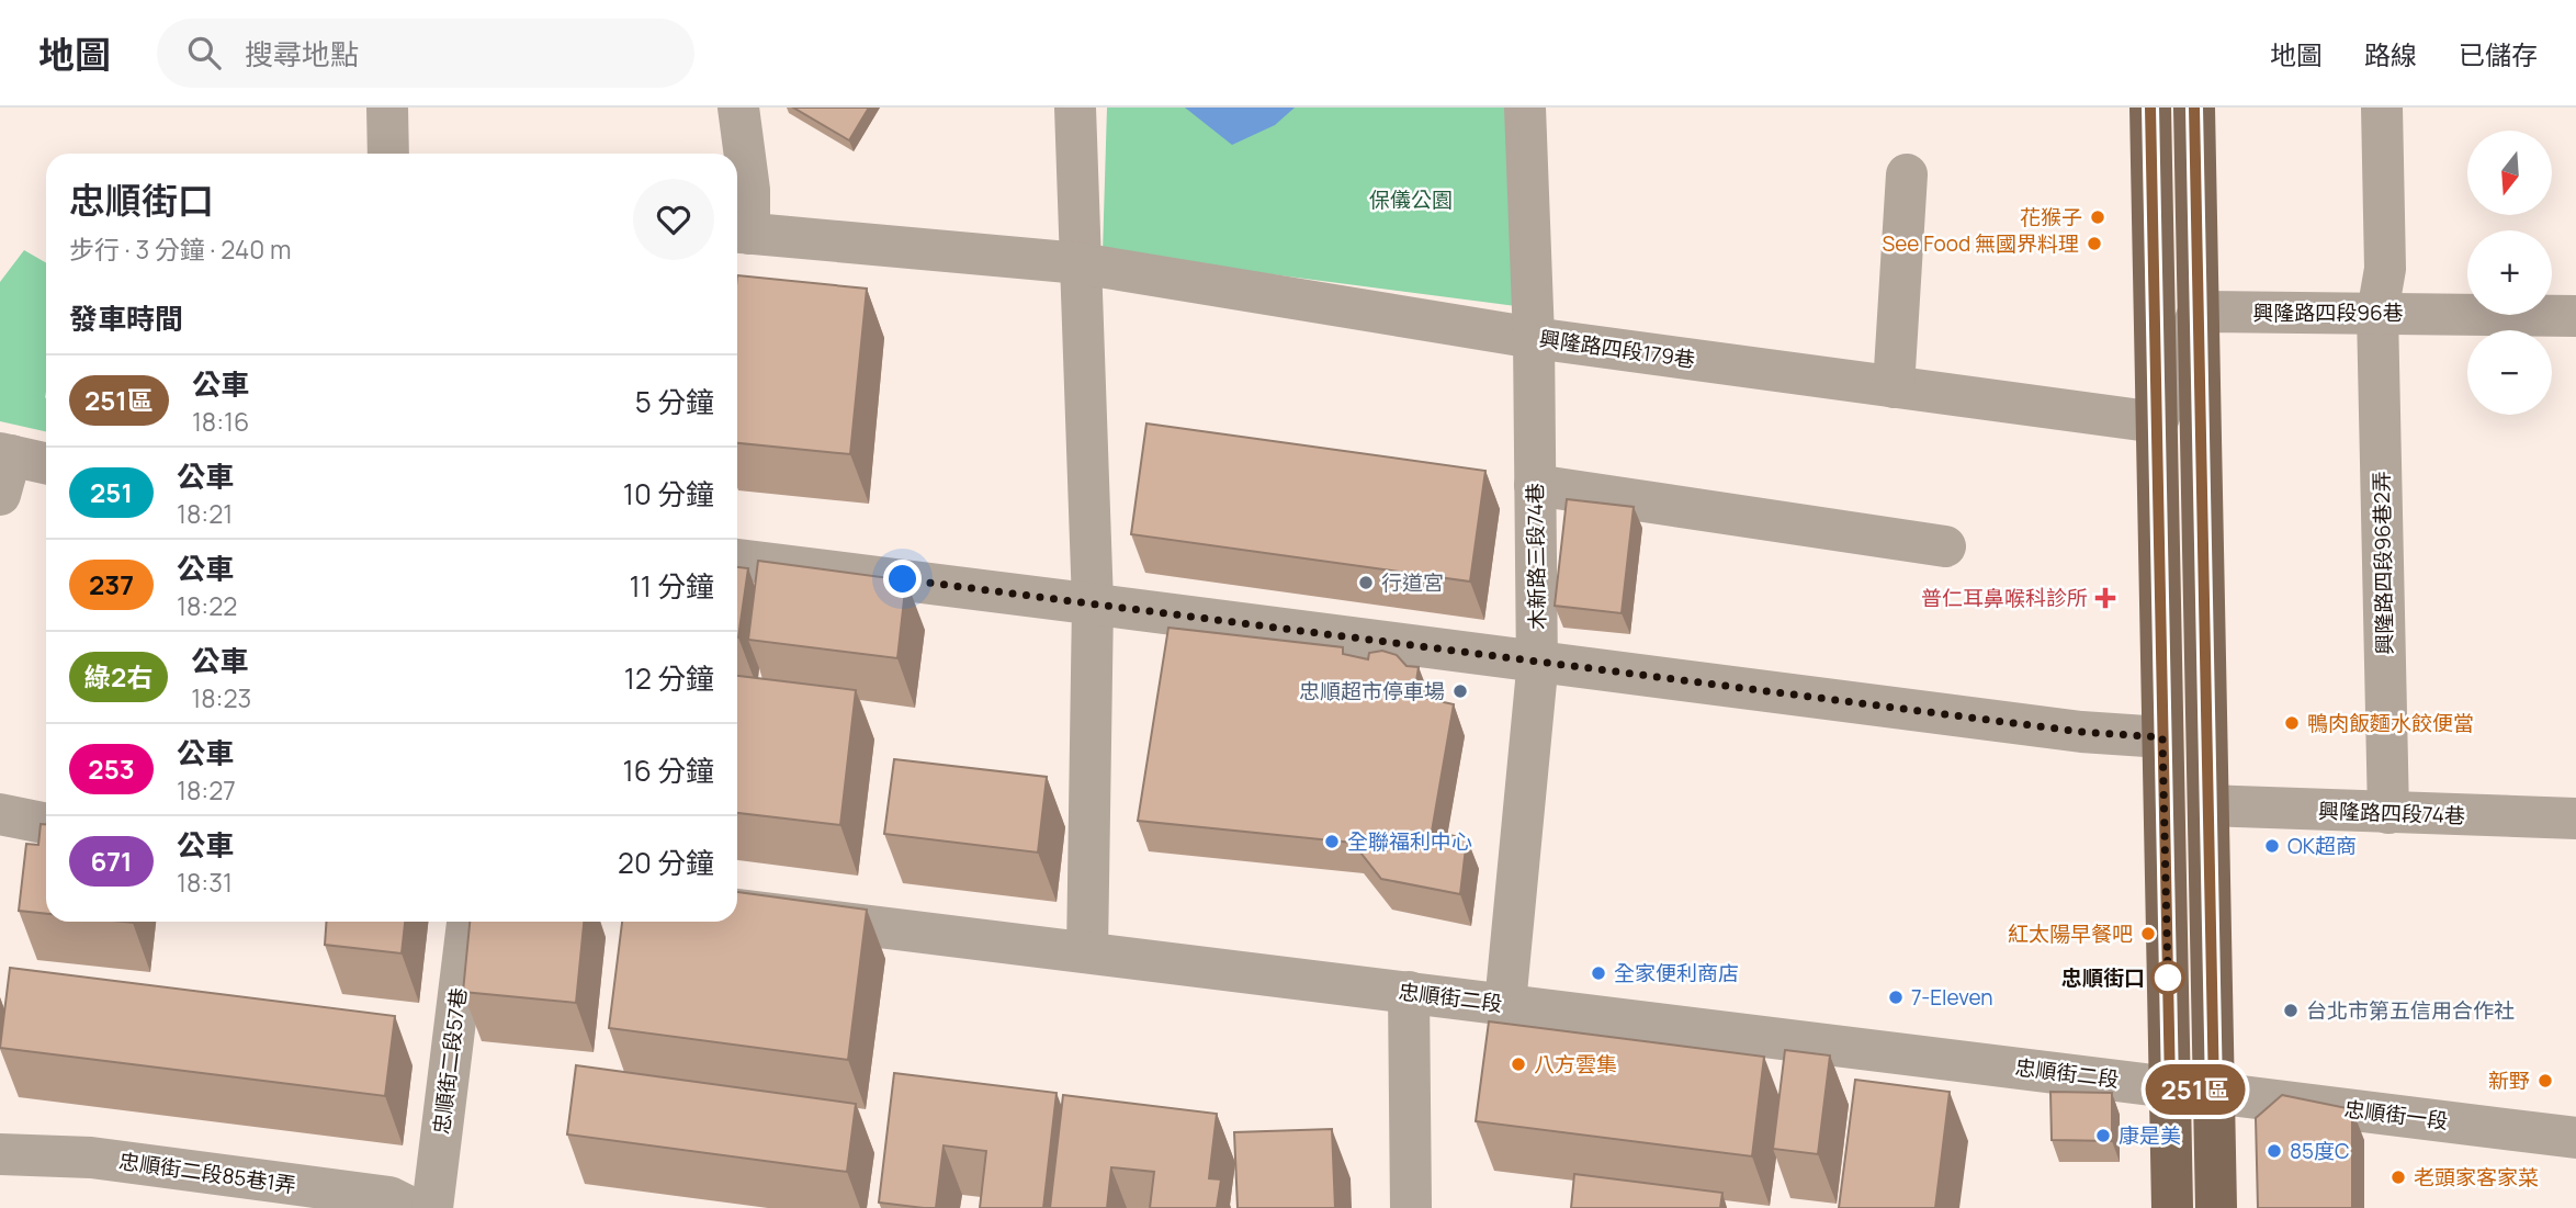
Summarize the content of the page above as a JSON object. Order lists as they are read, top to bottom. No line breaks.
{"streets":{"street":["興隆路四段96巷","興隆路四段179巷","木新路三段74巷","興隆路四段96巷2弄","興隆路四段74巷","忠順街二段","忠順街二段57巷","忠順街一段","忠順街二段85巷1弄"]},"crossings":[["興隆路四段96巷","興隆路四段96巷2弄"],["興隆路四段179巷","木新路三段74巷"],["木新路三段74巷","忠順街二段"],["興隆路四段96巷2弄","興隆路四段74巷"],["忠順街二段","忠順街一段"]],"parks":["保儀公園"],"places":{"other":["花猴子","See Food 無國界料理","行道宮","忠順超市停車場","鴨肉飯麵水餃便當","全聯福利中心","OK超商","紅太陽早餐吧","全家便利商店","忠順街口","7-Eleven","台北市第五信用合作社","八方雲集","新野","康是美","85度C","老頭家客家菜"],"health":["普仁耳鼻喉科診所"]},"lines":["bus line 251區"],"north":"bottom","page":{"header":"地圖","search":"搜尋地點","nav":["地圖","路線","已儲存"],"on_map":"251區","map_buttons":["+","−"],"heading":[["忠順街口","步行 · 3 分鐘 · 240 m"],"發車時間"],"list":[{"mark":"251區","name":"公車","note":"18:16","value":"5 分鐘"},{"mark":"251","name":"公車","note":"18:21","value":"10 分鐘"},{"mark":"237","name":"公車","note":"18:22","value":"11 分鐘"},{"mark":"綠2右","name":"公車","note":"18:23","value":"12 分鐘"},{"mark":"253","name":"公車","note":"18:27","value":"16 分鐘"},{"mark":"671","name":"公車","note":"18:31","value":"20 分鐘"}]}}
